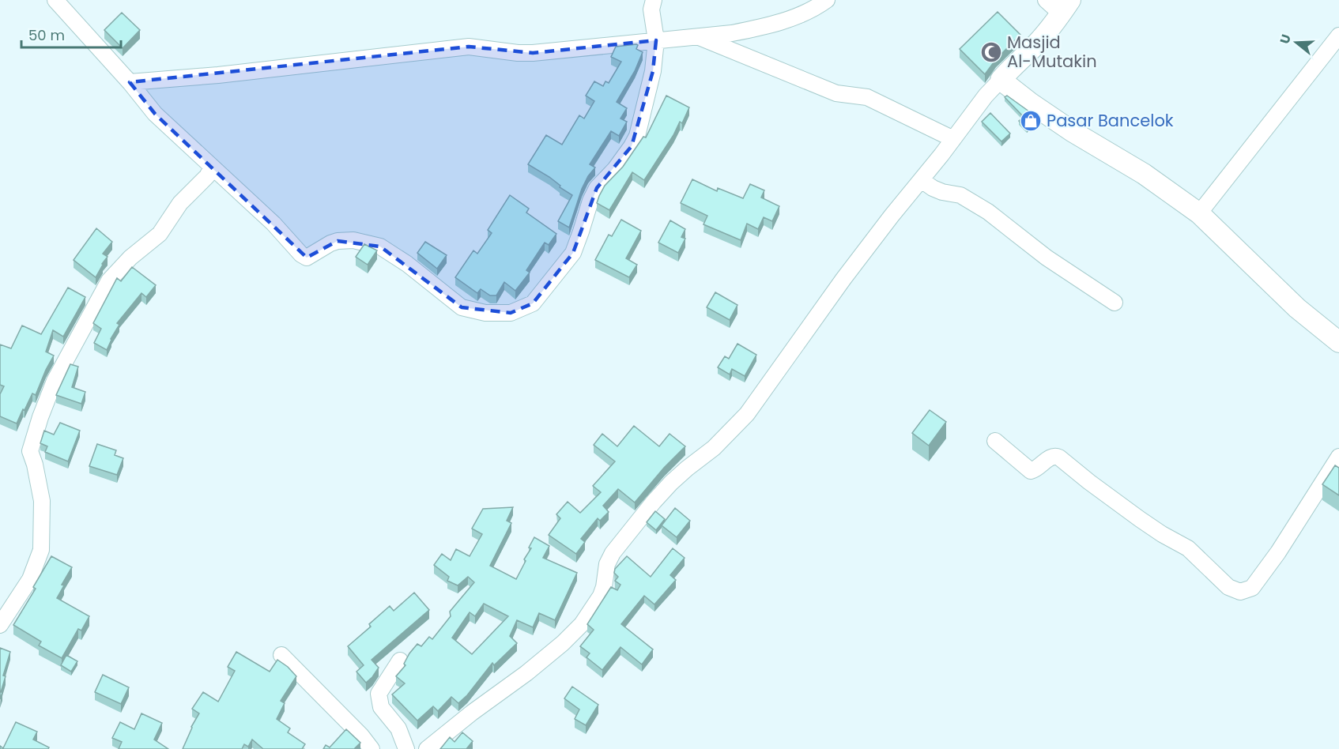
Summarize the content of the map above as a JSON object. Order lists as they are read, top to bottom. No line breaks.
{"places":{"mosque":["Masjid Al-Mutakin"],"shop":["Pasar Bancelok"]},"scale_bar":"50 m","north":"left"}
